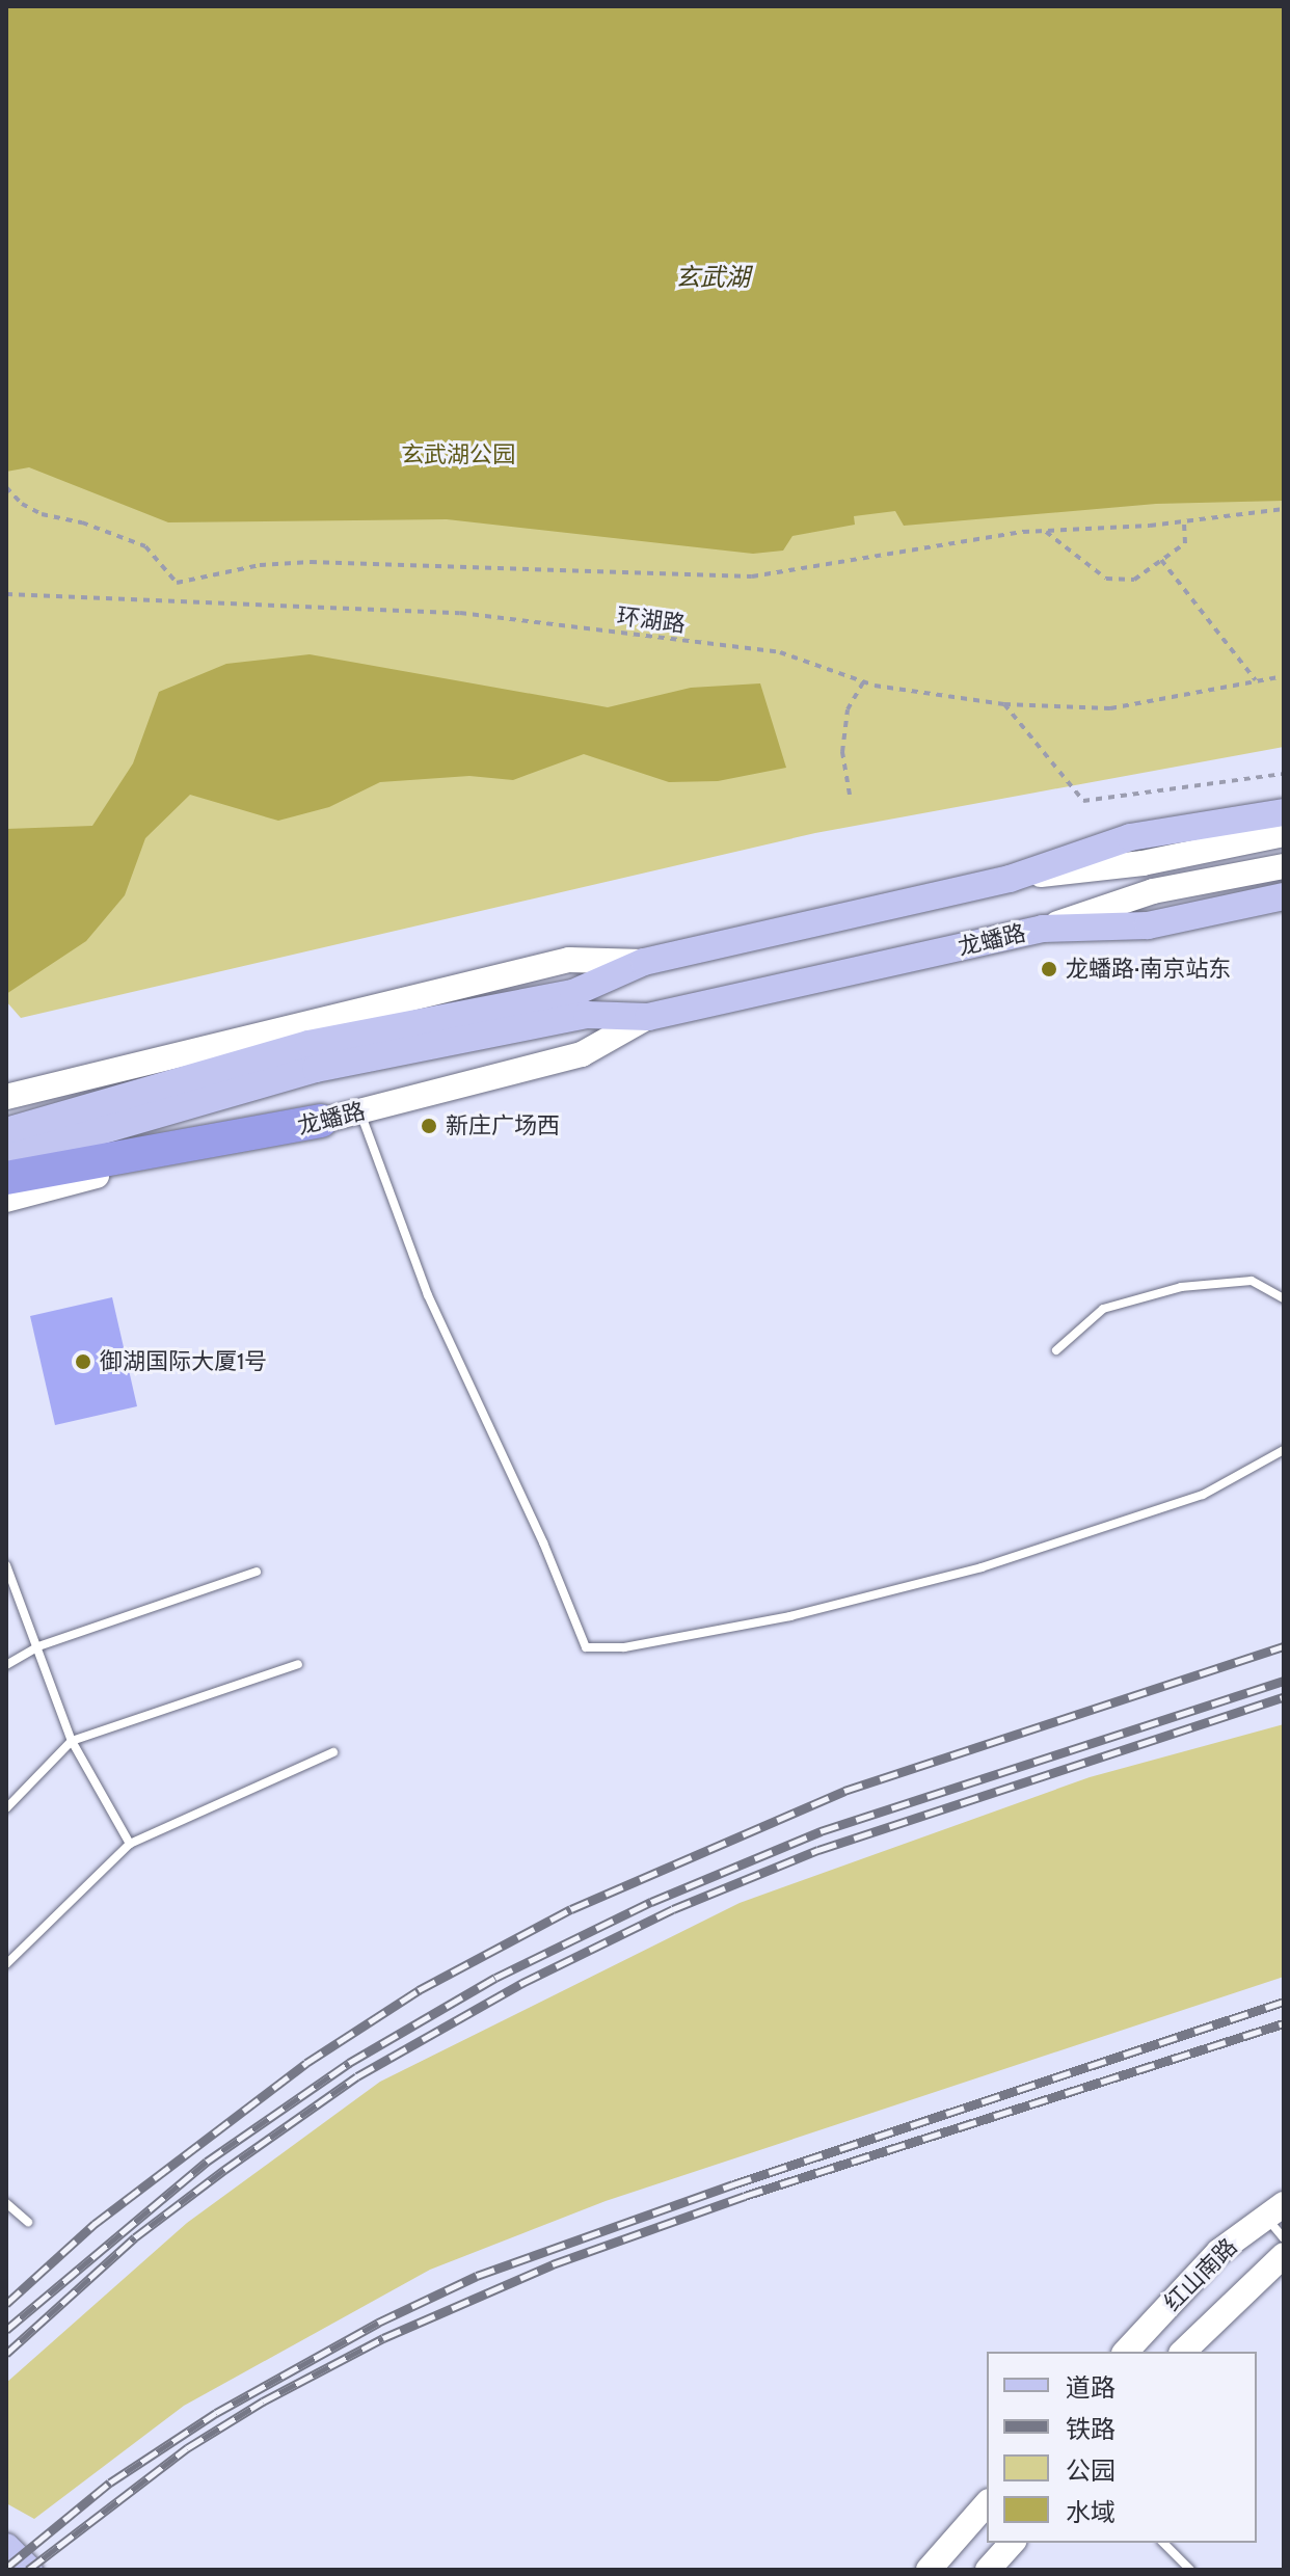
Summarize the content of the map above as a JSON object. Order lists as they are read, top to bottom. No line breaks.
{"streets":{"main road":["龙蟠路"],"street":["红山南路"],"path":["环湖路"]},"water":["玄武湖"],"parks":["玄武湖公园"],"places":["龙蟠路·南京站东","新庄广场西","御湖国际大厦1号"],"legend":["道路","铁路","公园","水域"]}
